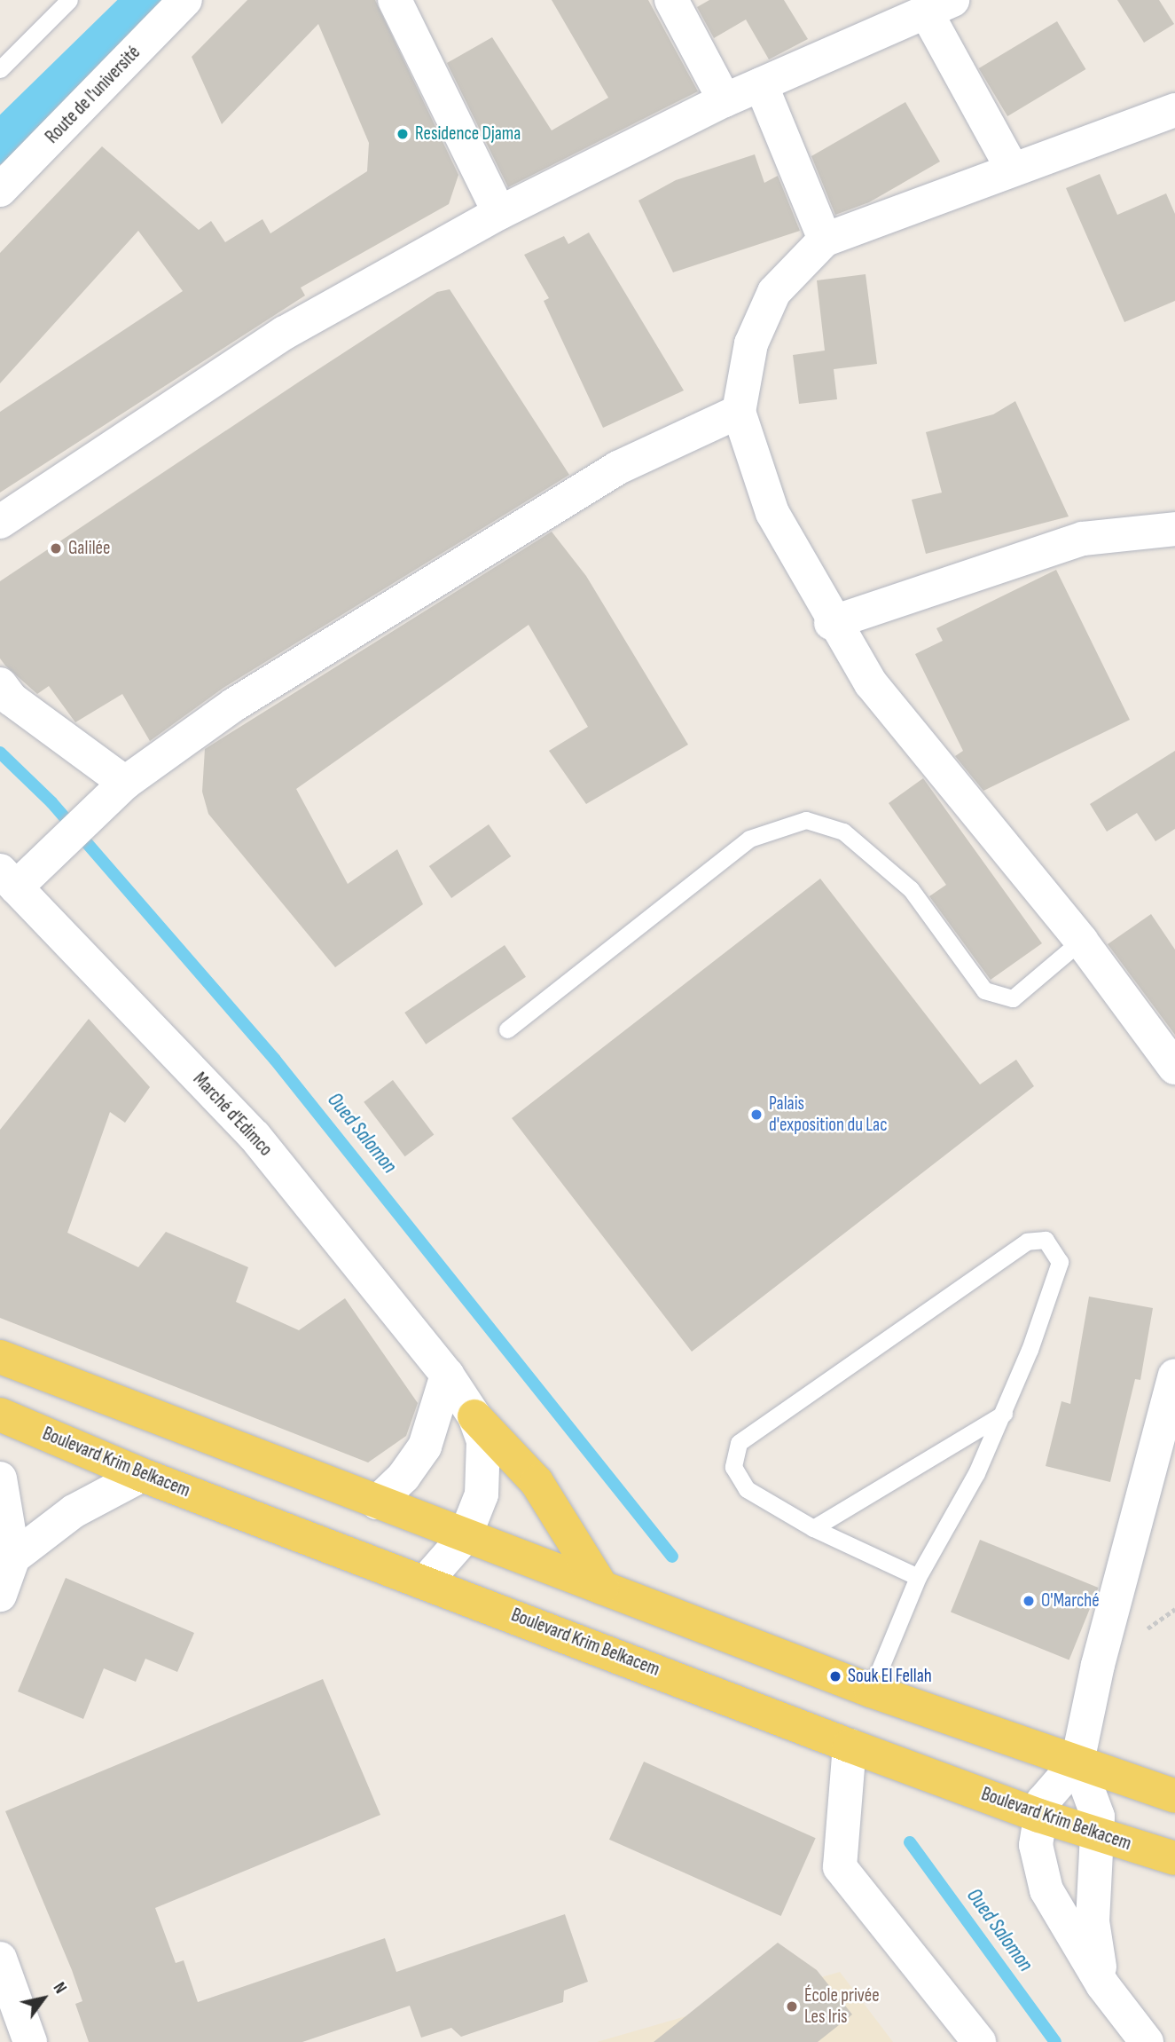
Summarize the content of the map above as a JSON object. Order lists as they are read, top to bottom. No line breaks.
{"streets":{"main road":["Boulevard Krim Belkacem"],"street":["Route de l'université","Marché d'Edimco"]},"crossings":[["Marché d'Edimco","Boulevard Krim Belkacem"]],"water":["Oued Salomon"],"places":["Residence Djama","Galilée","Palais d'exposition du Lac","O'Marché","Souk El Fellah","École privée Les Iris"],"north":"top right"}
